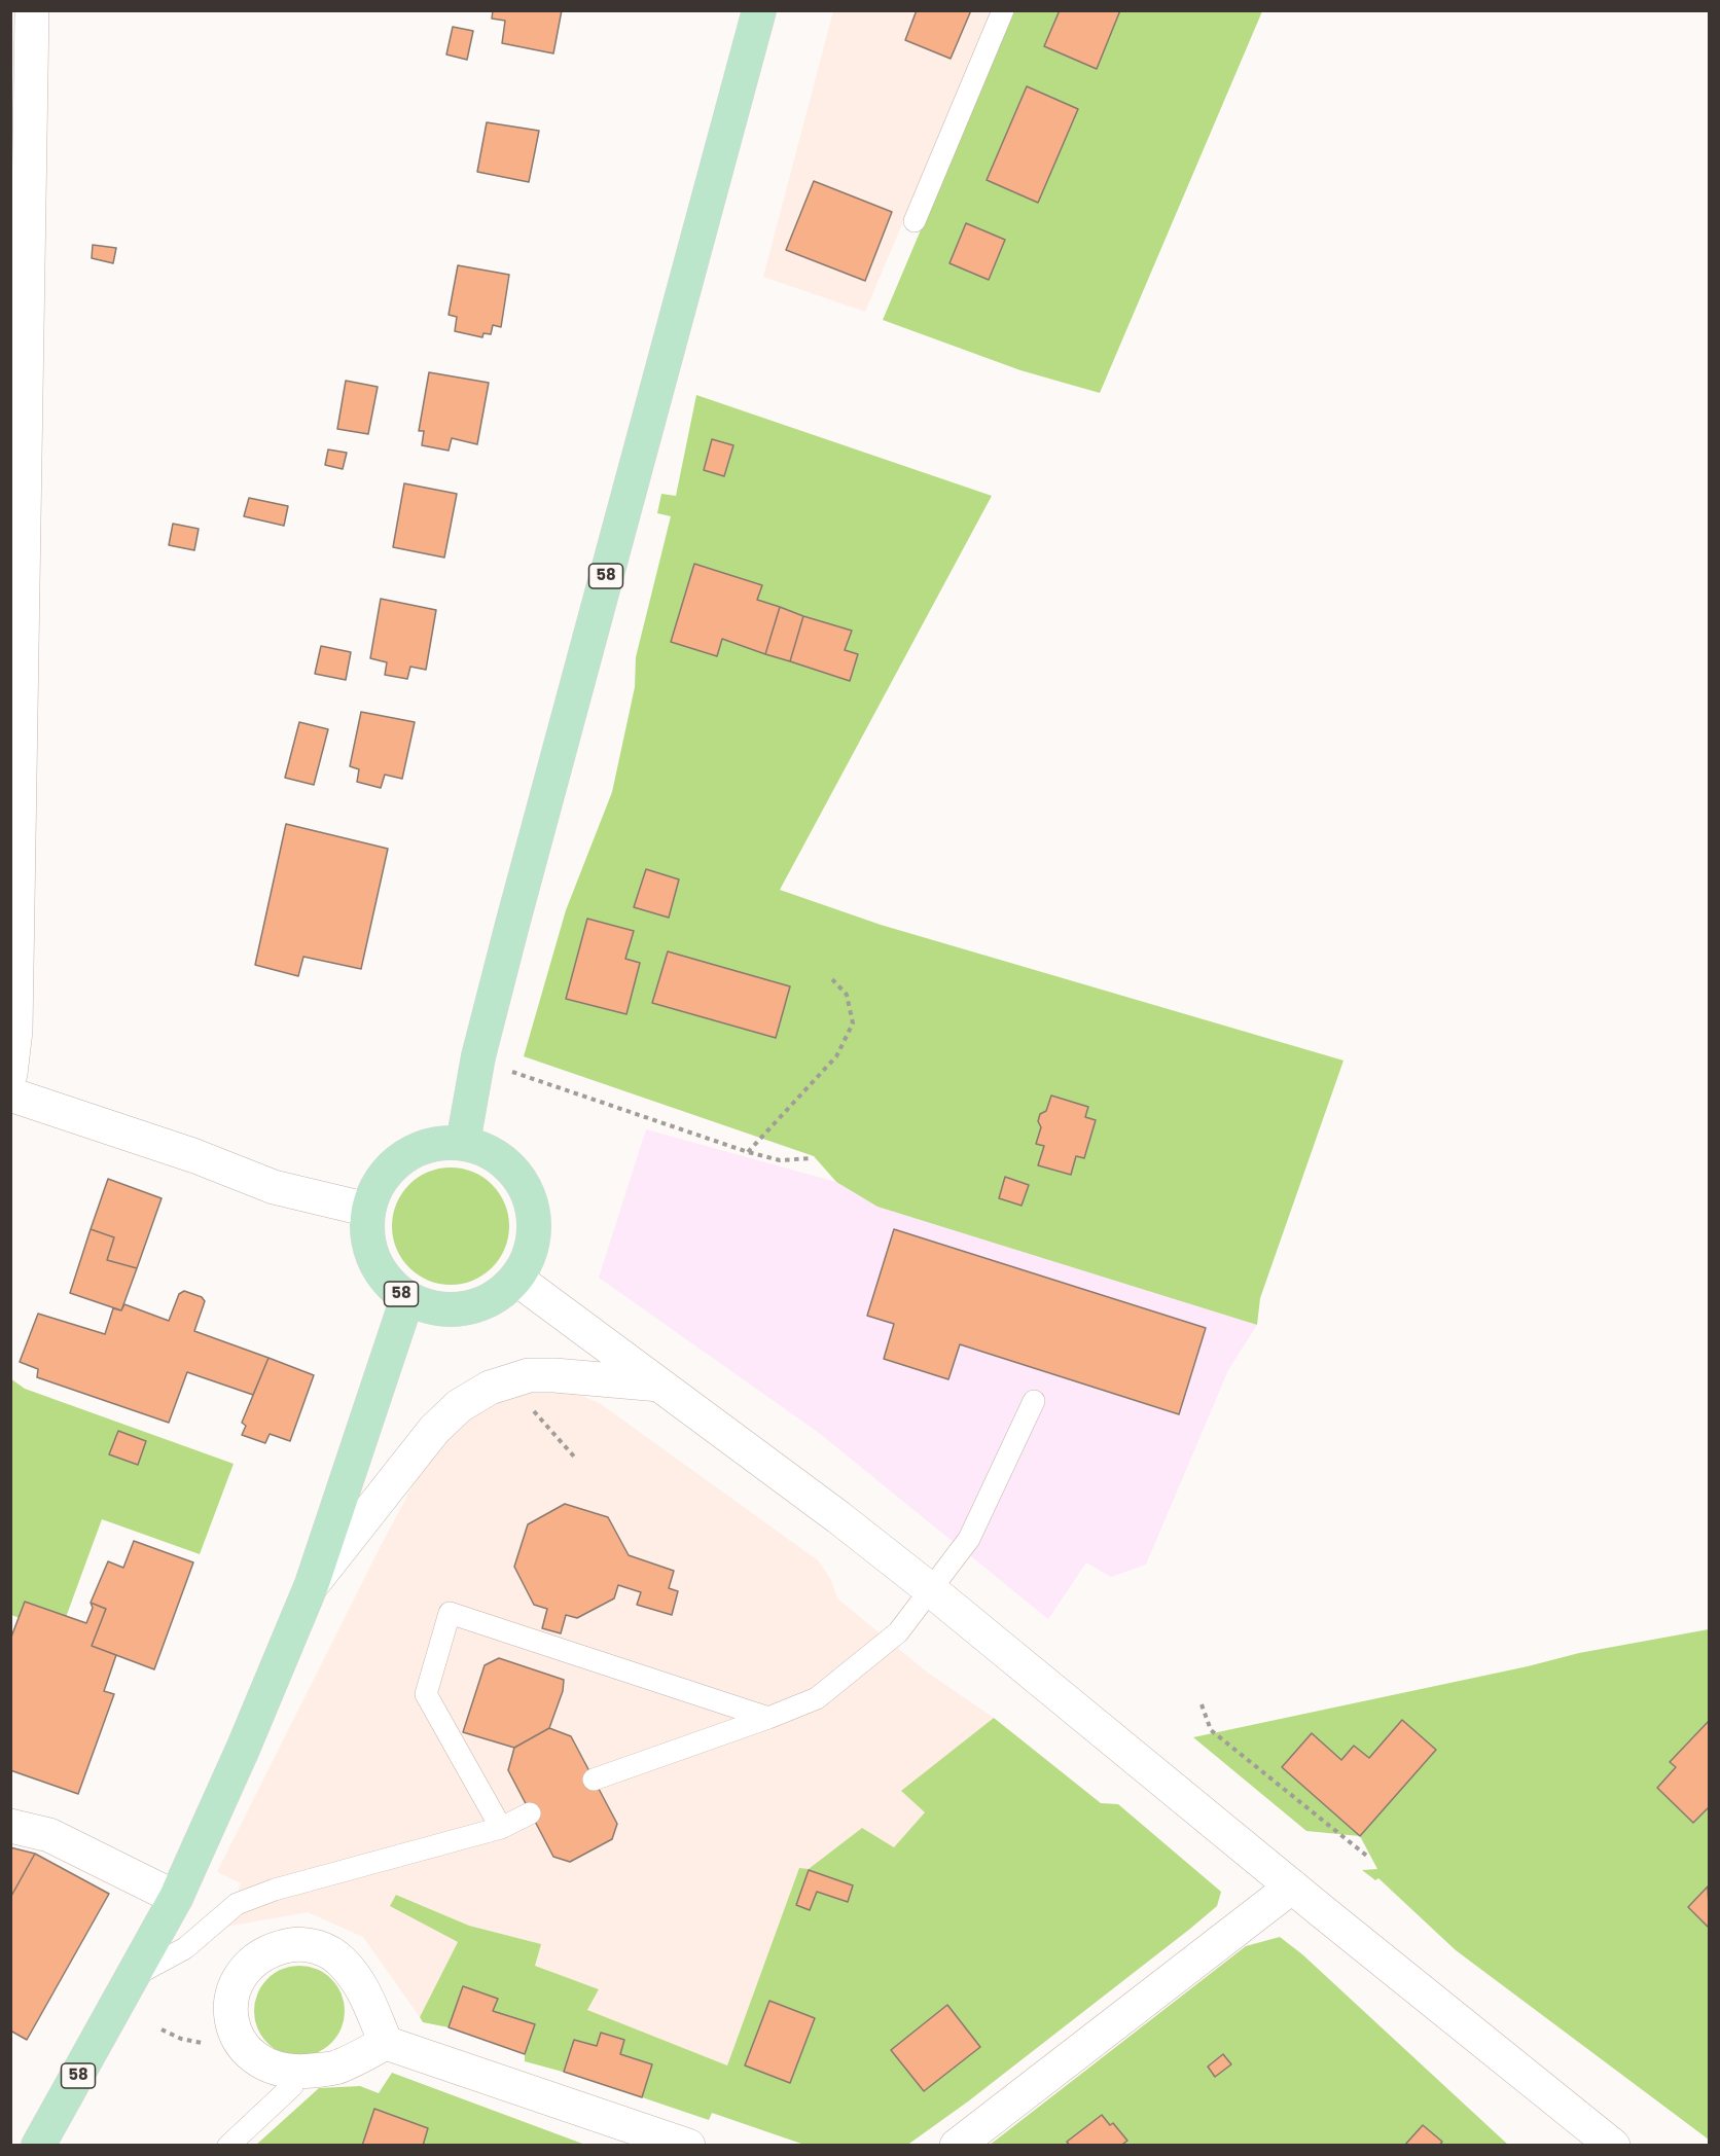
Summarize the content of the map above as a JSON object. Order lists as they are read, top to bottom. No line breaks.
{"streets":{"main road":["58"]}}
